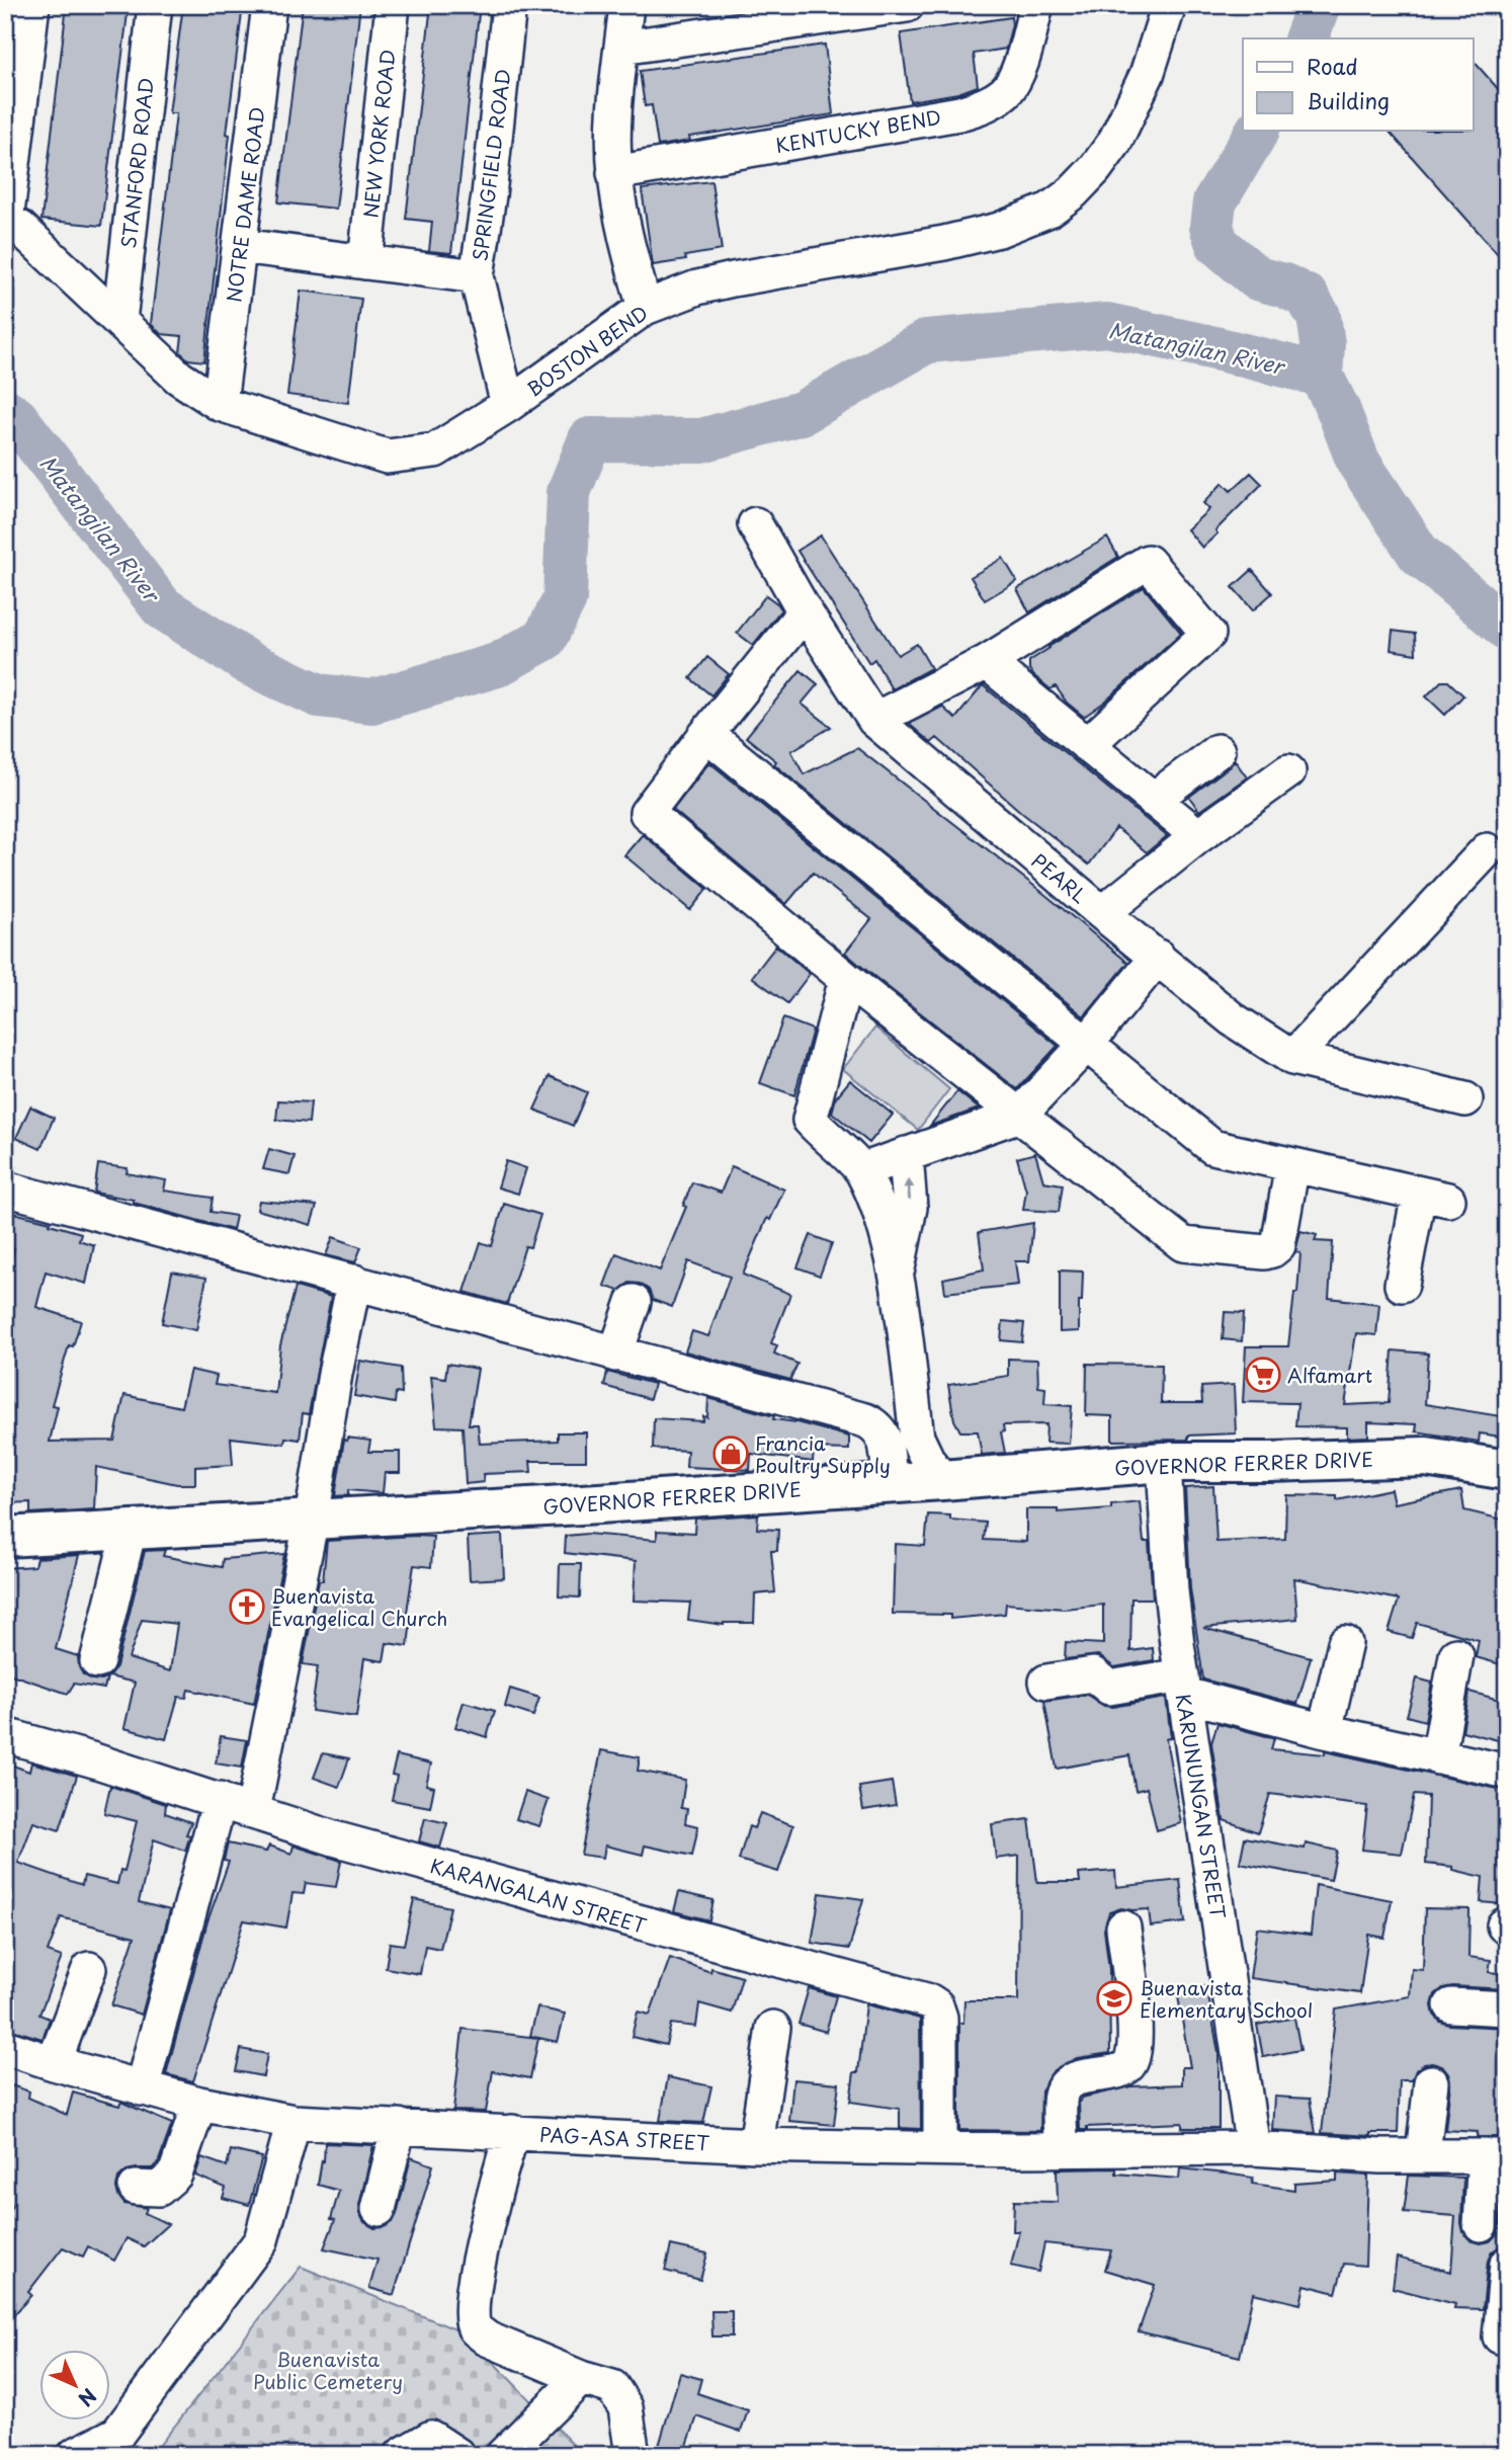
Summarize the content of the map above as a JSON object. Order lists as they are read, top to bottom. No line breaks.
{"streets":{"main road":["GOVERNOR FERRER DRIVE"],"street":["KENTUCKY BEND","NEW YORK ROAD","STANFORD ROAD","SPRINGFIELD ROAD","NOTRE DAME ROAD","BOSTON BEND","PEARL","KARUNUNGAN STREET","KARANGALAN STREET","PAG-ASA STREET"]},"crossings":[["STANFORD ROAD","BOSTON BEND"],["SPRINGFIELD ROAD","BOSTON BEND"],["NOTRE DAME ROAD","BOSTON BEND"],["GOVERNOR FERRER DRIVE","KARUNUNGAN STREET"],["KARUNUNGAN STREET","PAG-ASA STREET"],["KARANGALAN STREET","PAG-ASA STREET"]],"water":["Matangilan River"],"parks":["Buenavista Public Cemetery"],"places":{"supermarket":["Alfamart"],"shop":["Francia Poultry Supply"],"church":["Buenavista Evangelical Church"],"school or university":["Buenavista Elementary School"]},"legend":["Road","Building"],"north":"bottom right"}
